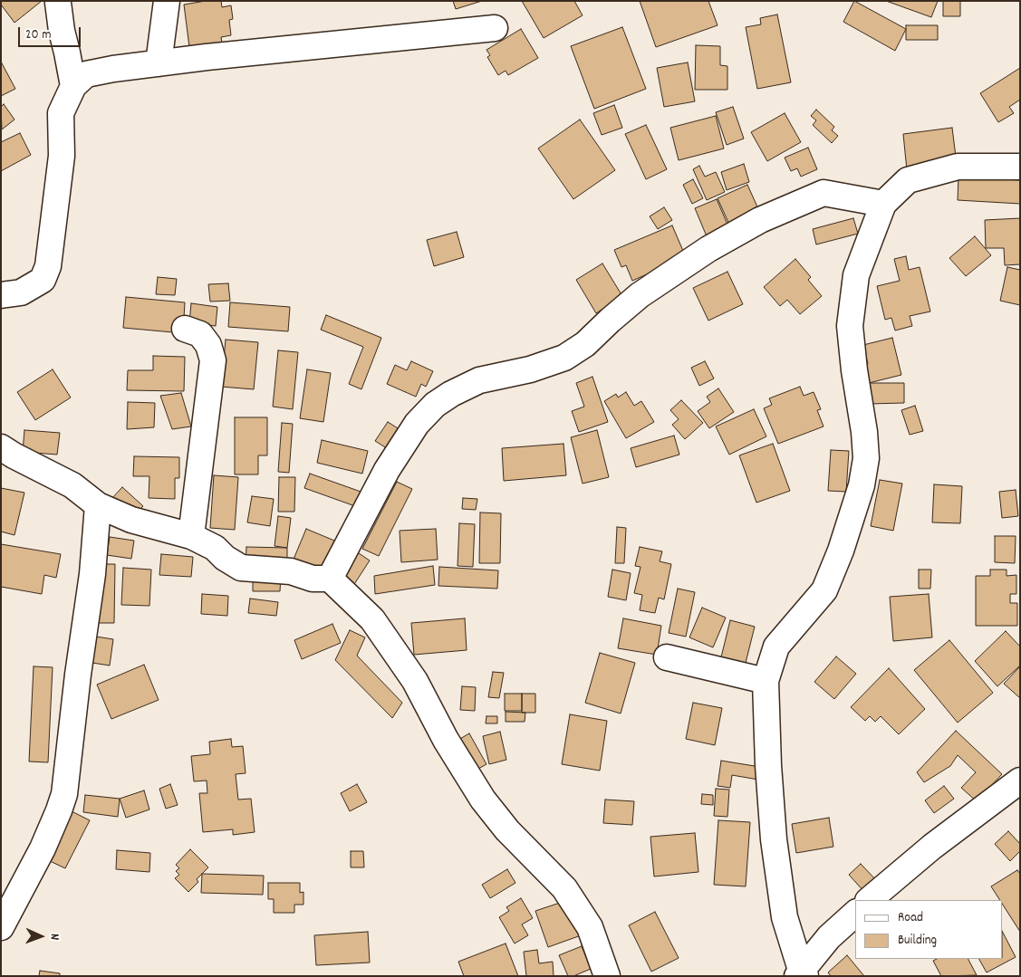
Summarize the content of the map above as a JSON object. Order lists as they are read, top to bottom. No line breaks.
{"legend":["Road","Building"],"scale_bar":"20 m","north":"right"}
